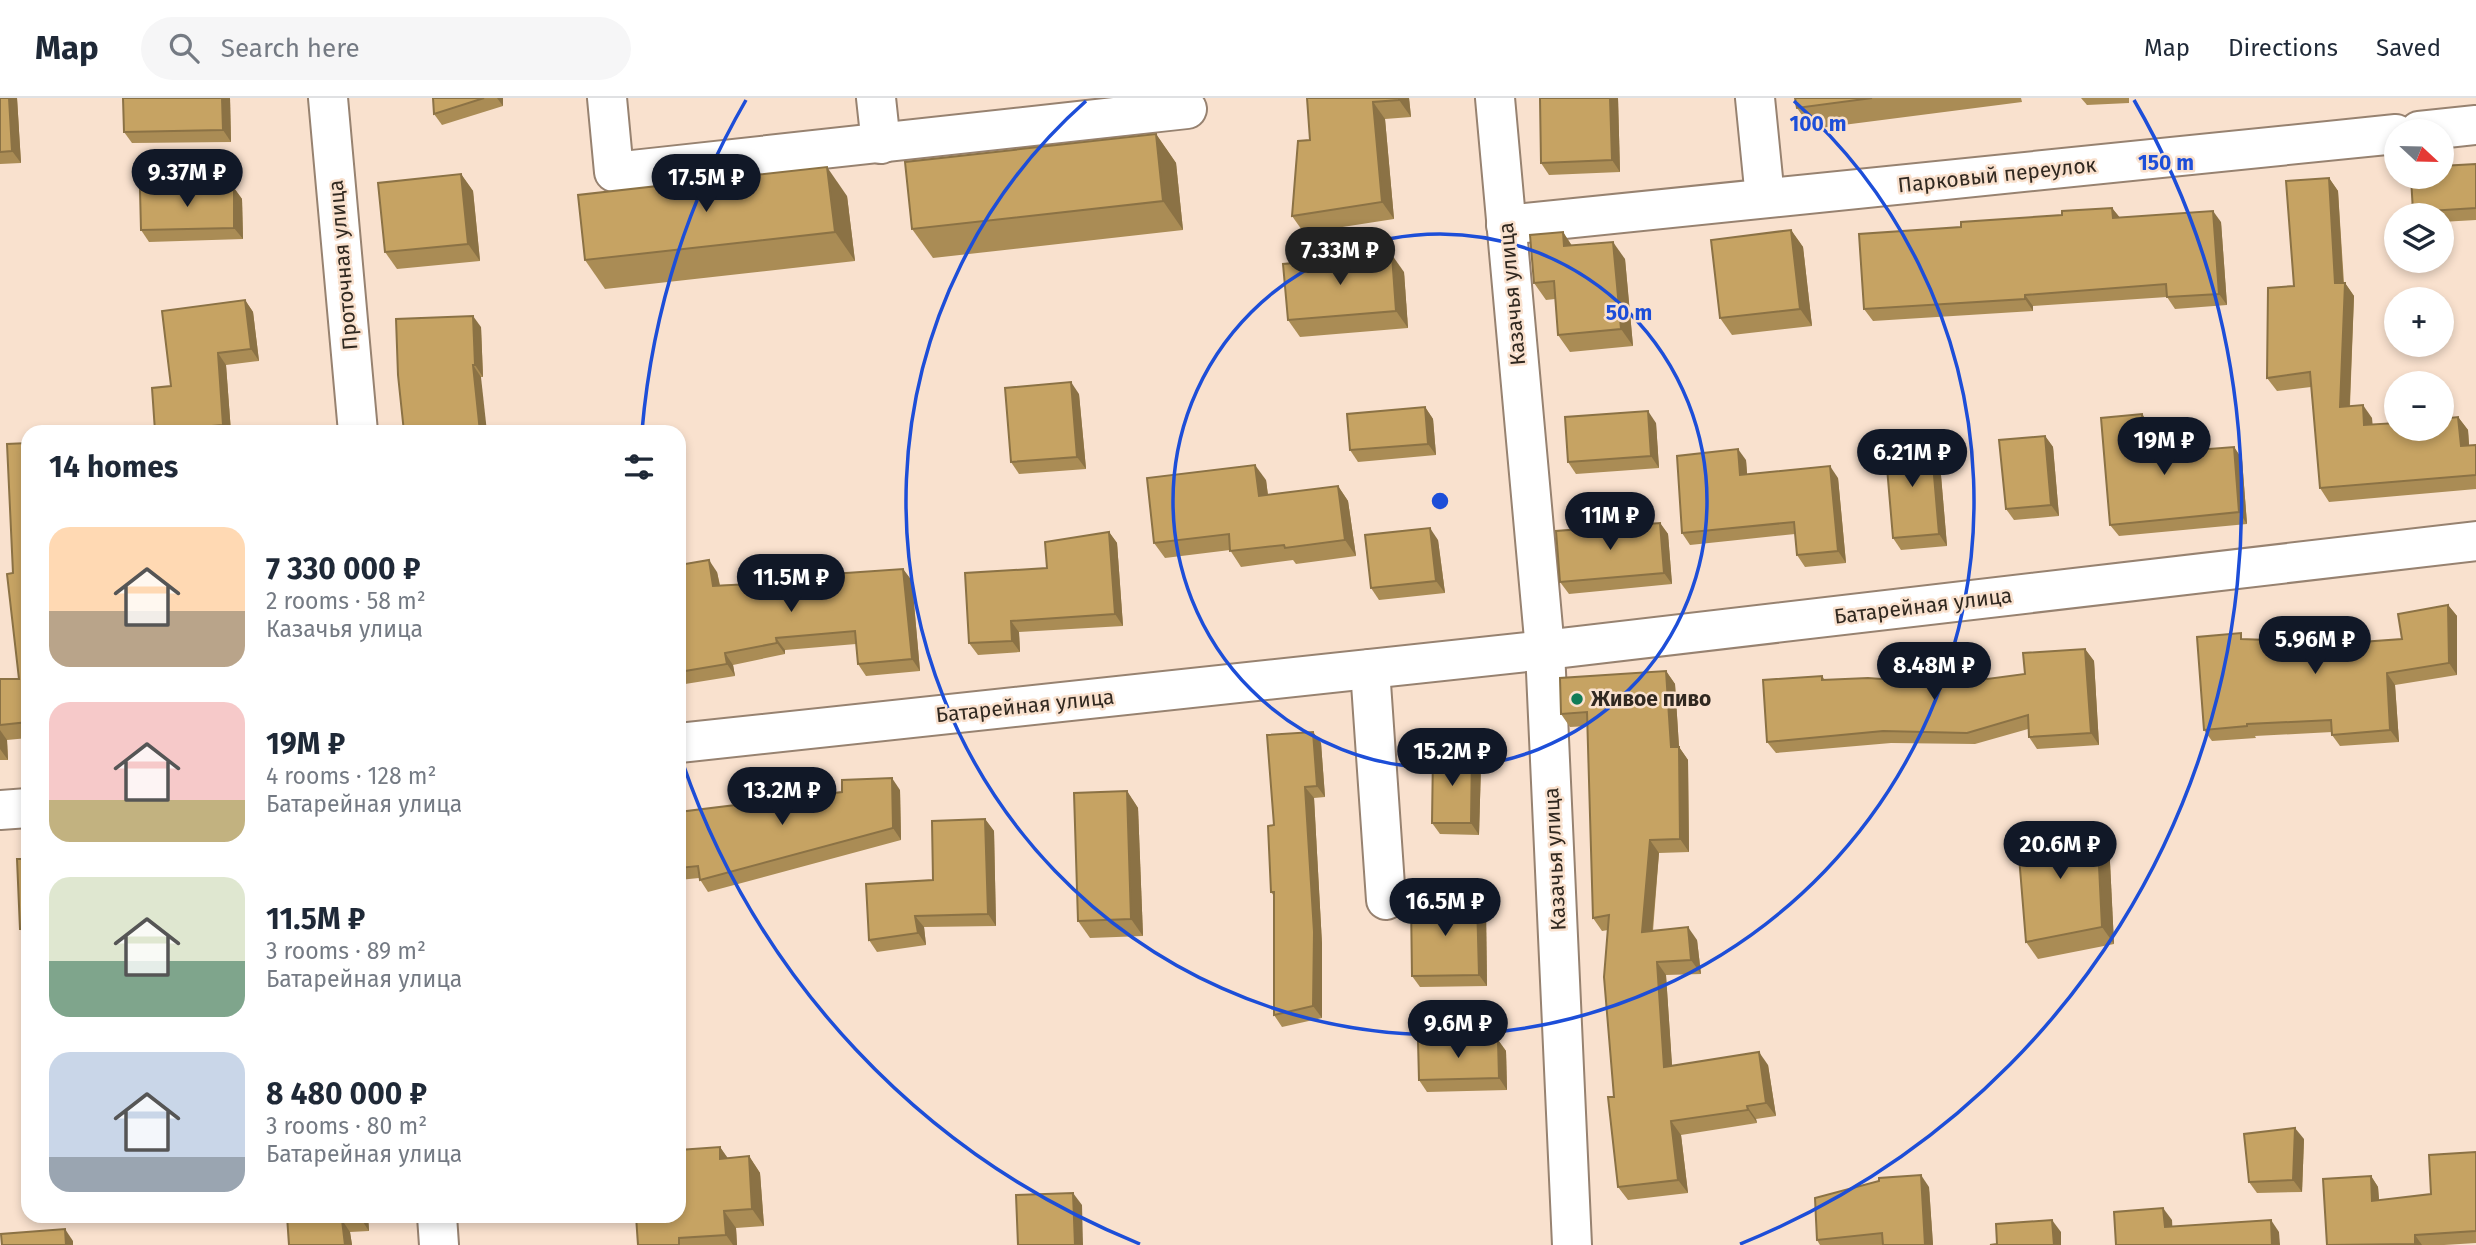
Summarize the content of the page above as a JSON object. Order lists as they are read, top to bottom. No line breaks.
{"streets":{"street":["Парковый переулок","Проточная улица","Казачья улица","Батарейная улица"]},"crossings":[["Парковый переулок","Казачья улица"],["Казачья улица","Батарейная улица"]],"places":["Живое пиво"],"north":"right","page":{"header":"Map","search":"Search here","nav":["Map","Directions","Saved"],"map_buttons":["+","−"],"price":["9.37M ₽","17.5M ₽","7.33M ₽","19M ₽","6.21M ₽","11M ₽","11.5M ₽","5.96M ₽","8.48M ₽","15.2M ₽","13.2M ₽","20.6M ₽","16.5M ₽","9.6M ₽"],"heading":"14 homes","list":[{"name":"7 330 000 ₽","note":"2 rooms · 58 m² · Казачья улица"},{"name":"19M ₽","note":"4 rooms · 128 m² · Батарейная улица"},{"name":"11.5M ₽","note":"3 rooms · 89 m² · Батарейная улица"},{"name":"8 480 000 ₽","note":"3 rooms · 80 m² · Батарейная улица"}]},"rings":["100 m","150 m","50 m"]}
